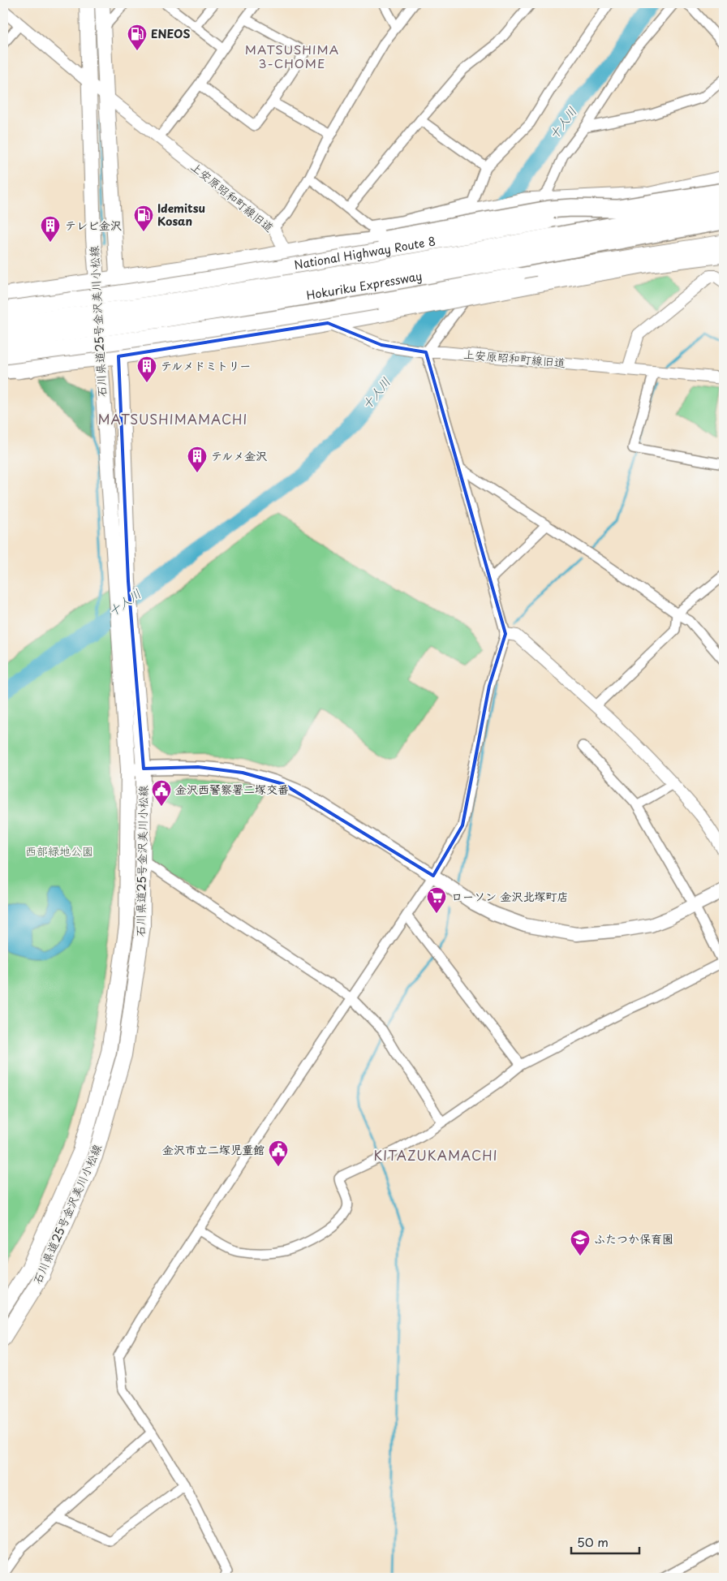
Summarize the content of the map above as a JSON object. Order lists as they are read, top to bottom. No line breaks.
{"streets":{"highway":["National Highway Route 8","Hokuriku Expressway"],"main road":["石川県道25号金沢美川小松線"],"street":["上安原昭和町線旧道"]},"crossings":[["上安原昭和町線旧道","石川県道25号金沢美川小松線"]],"districts":["MATSUSHIMA 3-CHOME","MATSUSHIMAMACHI","KITAZUKAMACHI"],"water":["十人川"],"parks":["西部緑地公園"],"places":{"fuel station":["ENEOS","Idemitsu Kosan"],"building":["テレビ金沢","テルメドミトリー","テルメ金沢"],"public building":["金沢西警察署二塚交番","金沢市立二塚児童館"],"supermarket":["ローソン 金沢北塚町店"],"school or university":["ふたつか保育園"]},"scale_bar":"50 m"}
